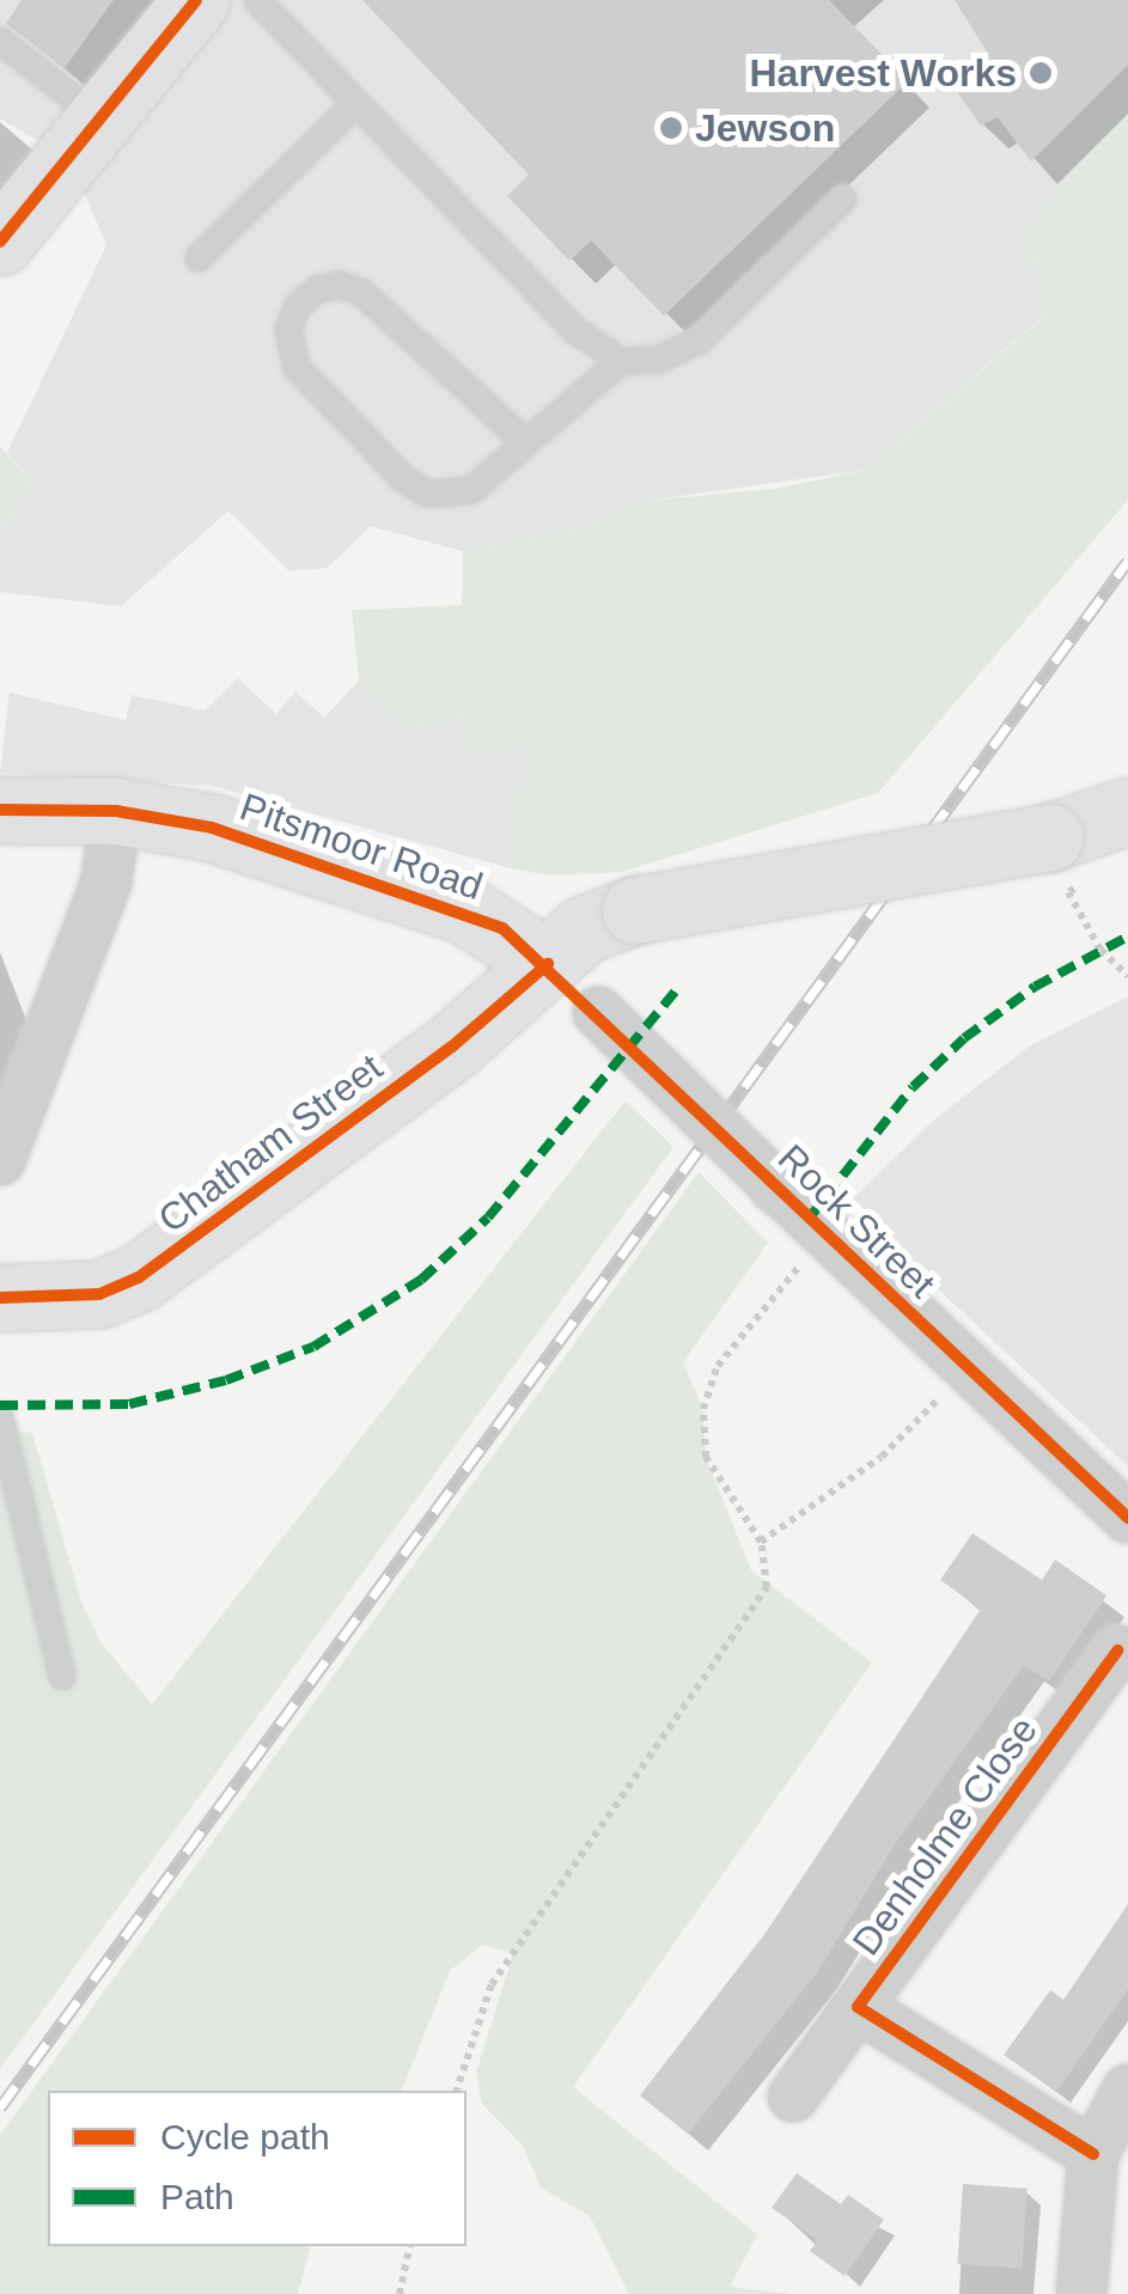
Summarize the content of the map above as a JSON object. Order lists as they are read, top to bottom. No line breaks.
{"streets":{"street":["Pitsmoor Road","Chatham Street","Rock Street","Denholme Close"]},"crossings":[["Pitsmoor Road","Chatham Street"],["Pitsmoor Road","Rock Street"],["Chatham Street","Rock Street"]],"places":["Harvest Works","Jewson"],"legend":["Cycle path","Path"]}
